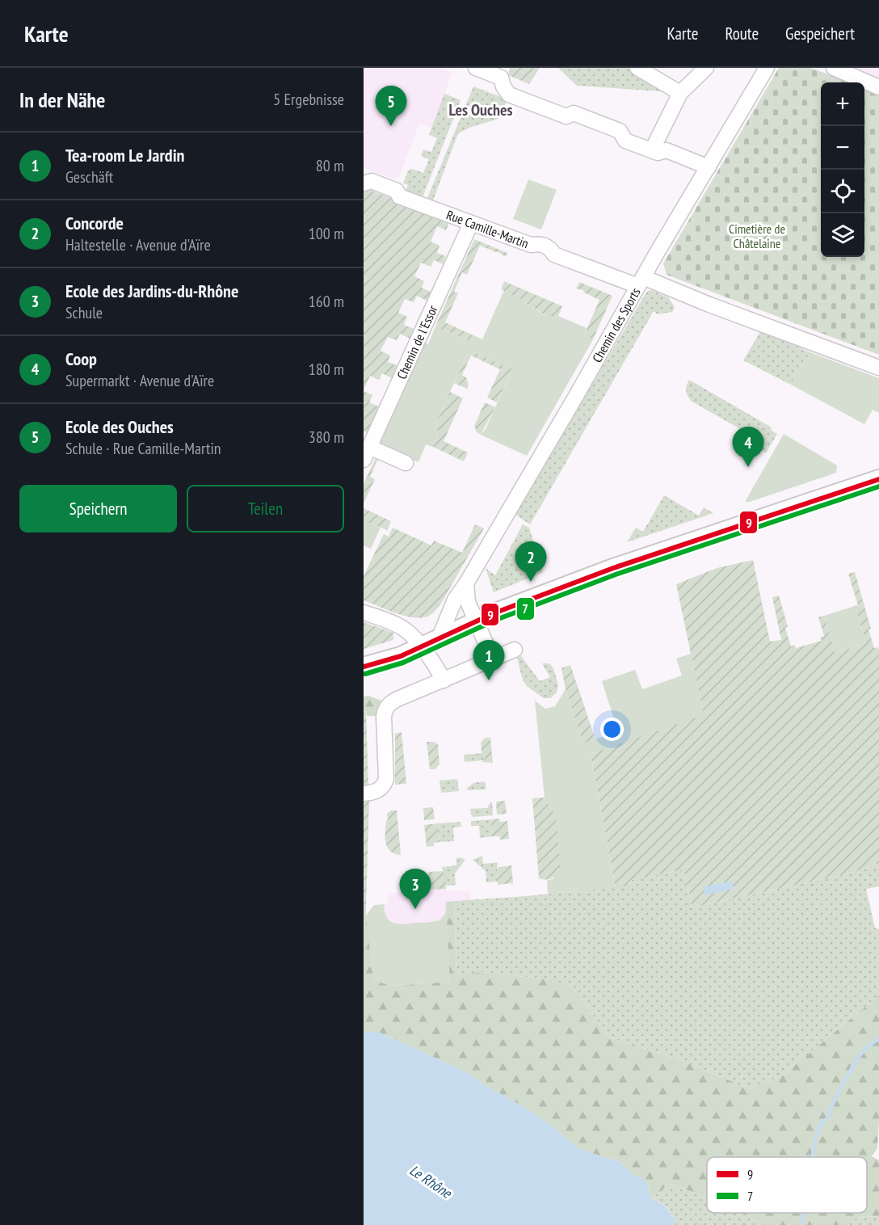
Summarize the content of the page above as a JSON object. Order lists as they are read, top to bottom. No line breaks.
{"streets":{"street":["Rue Camille-Martin","Chemin des Sports","Chemin de l'Essor"]},"crossings":[["Rue Camille-Martin","Chemin des Sports"],["Rue Camille-Martin","Chemin de l'Essor"]],"districts":["Les Ouches"],"water":["Le Rhône"],"parks":["Cimetière de Châtelaine"],"lines":["transit line 9","transit line 7"],"legend":["9","7"],"page":{"header":"Karte","nav":["Karte","Route","Gespeichert"],"heading":["In der Nähe","5 Ergebnisse"],"map_buttons":["+","−"],"pins":["5","4","2","1","3"],"list":[{"mark":"1","name":"Tea-room Le Jardin","note":"Geschäft","value":"80 m"},{"mark":"2","name":"Concorde","note":"Haltestelle · Avenue d'Aïre","value":"100 m"},{"mark":"3","name":"Ecole des Jardins-du-Rhône","note":"Schule","value":"160 m"},{"mark":"4","name":"Coop","note":"Supermarkt · Avenue d'Aïre","value":"180 m"},{"mark":"5","name":"Ecole des Ouches","note":"Schule · Rue Camille-Martin","value":"380 m"}],"buttons":["Speichern","Teilen"]}}
